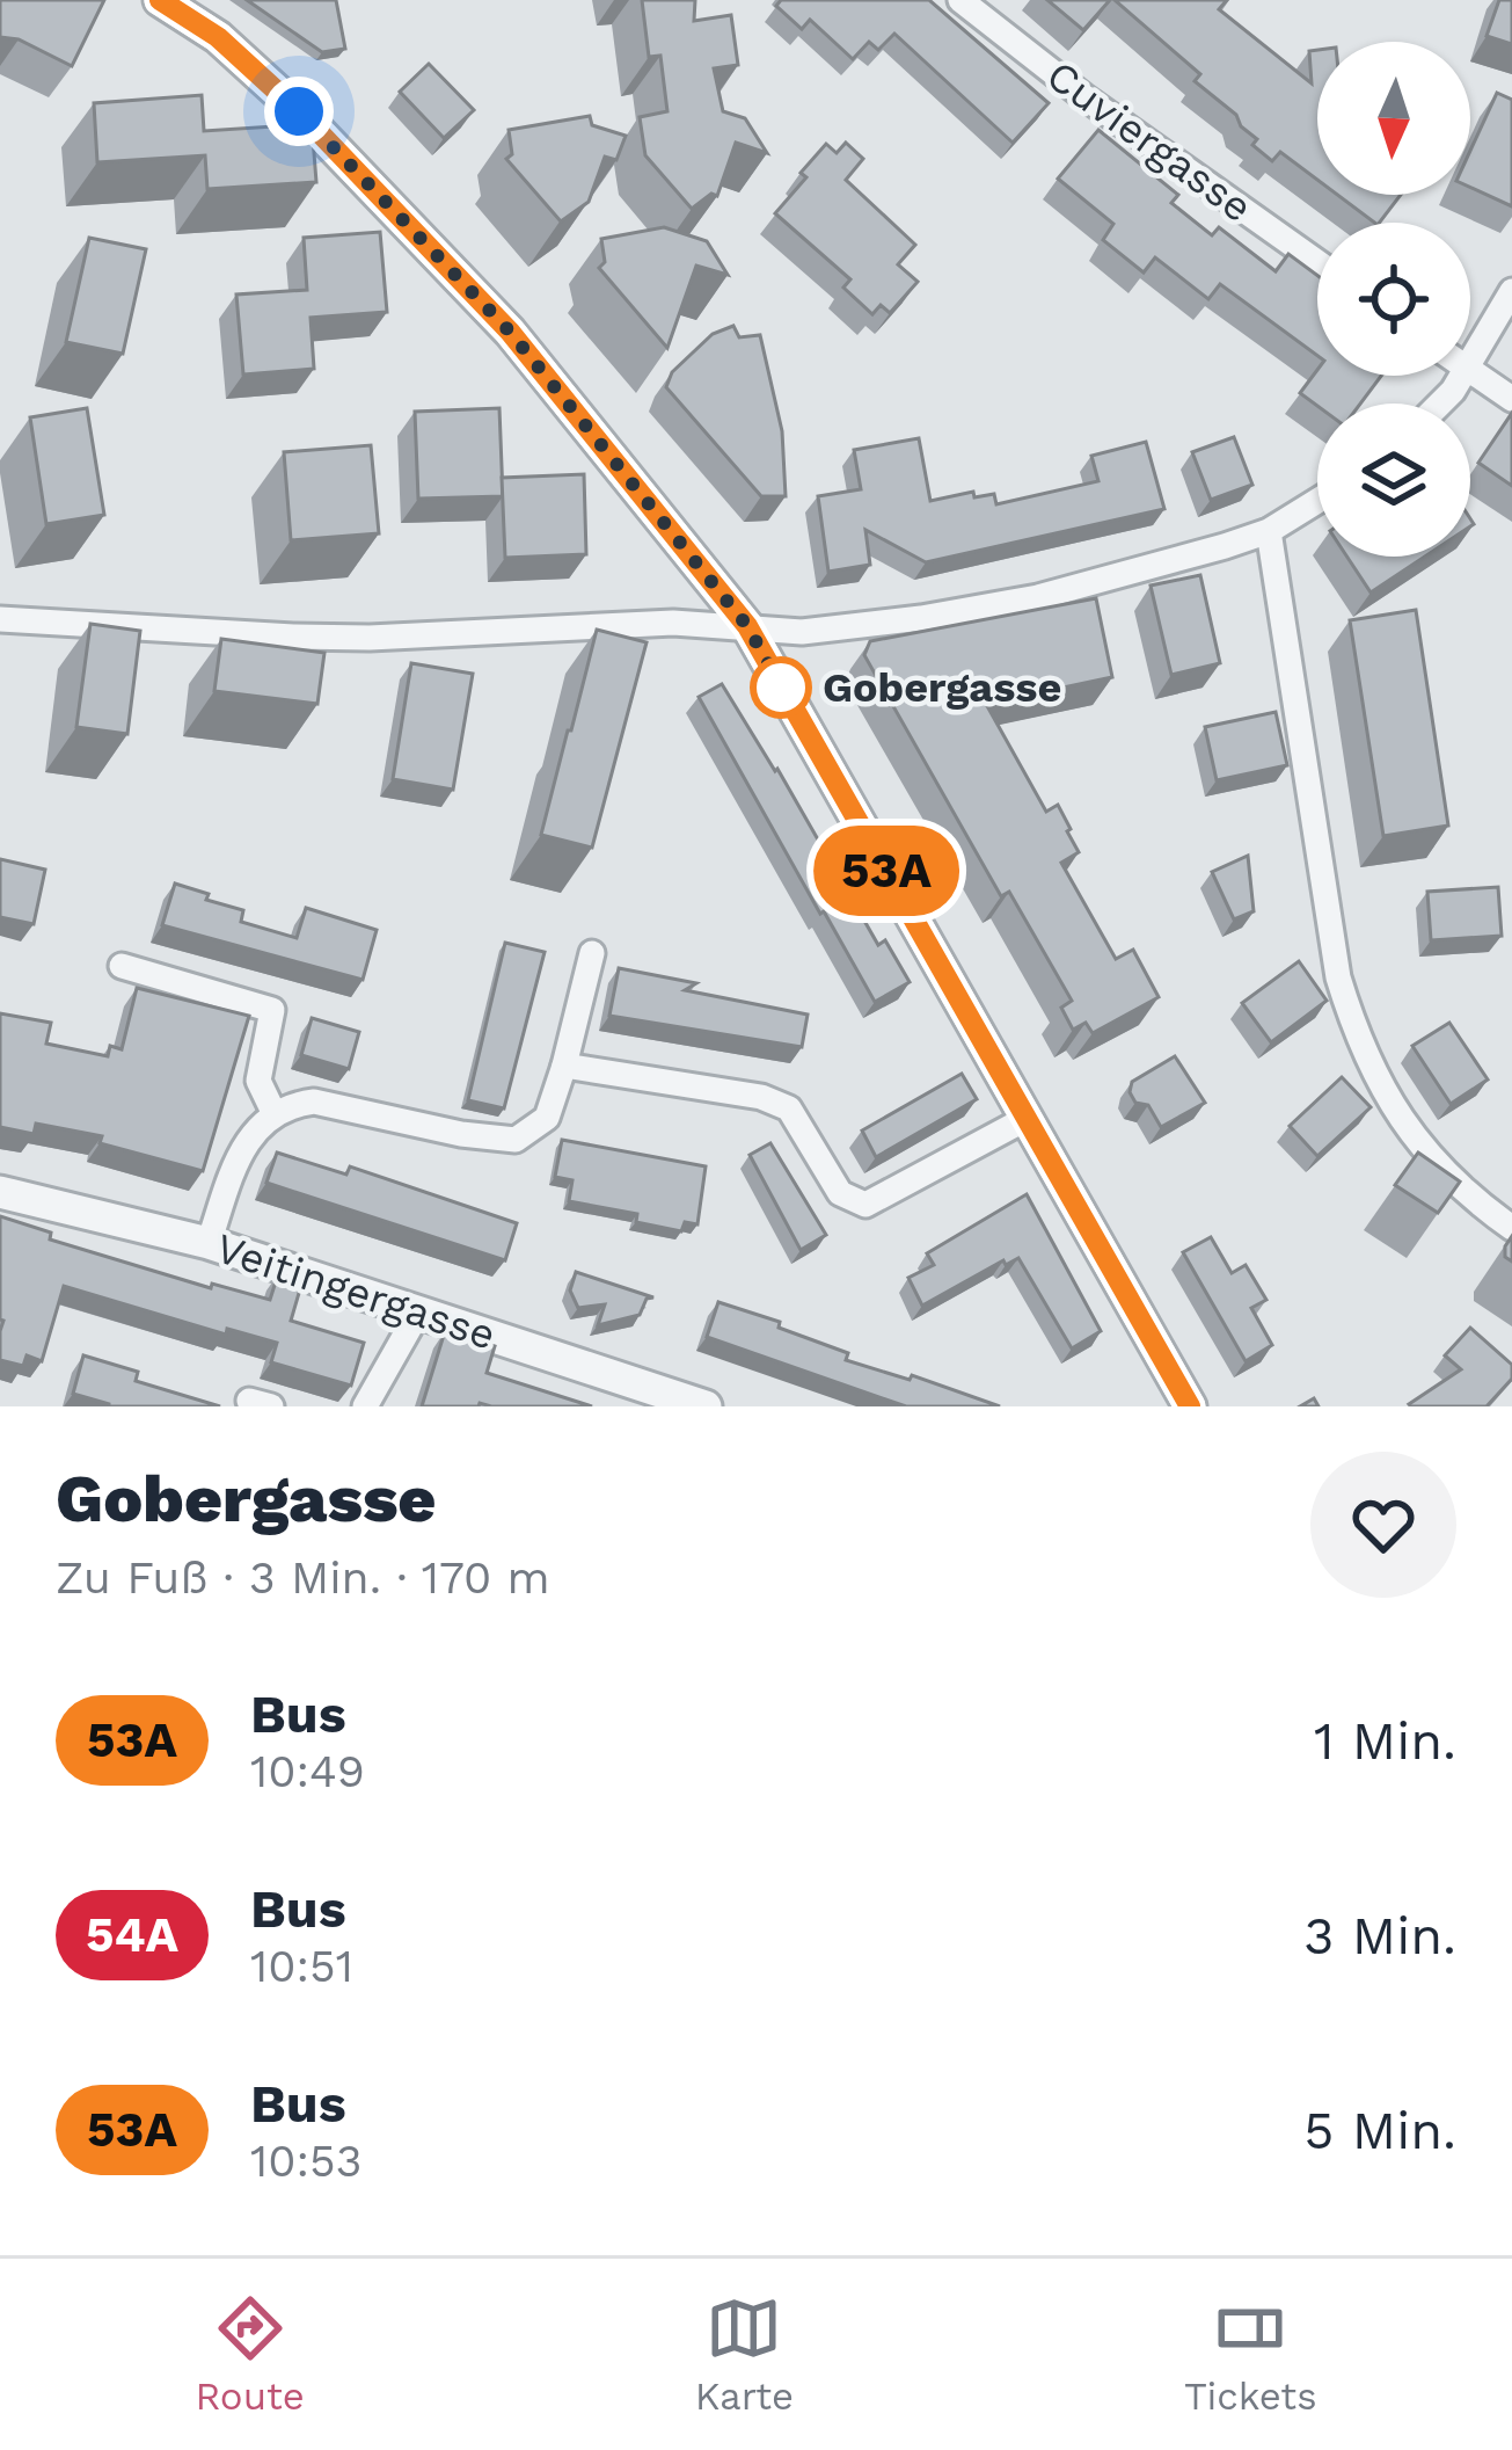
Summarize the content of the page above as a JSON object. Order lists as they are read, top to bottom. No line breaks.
{"streets":{"street":["Cuviergasse","Veitingergasse"]},"places":["Gobergasse"],"lines":["bus line 53A"],"north":"bottom","page":{"on_map":"53A","heading":["Gobergasse","Zu Fuß · 3 Min. · 170 m"],"list":[{"mark":"53A","name":"Bus","note":"10:49","value":"1 Min."},{"mark":"54A","name":"Bus","note":"10:51","value":"3 Min."},{"mark":"53A","name":"Bus","note":"10:53","value":"5 Min."}],"tabs":["Route","Karte","Tickets"]}}
